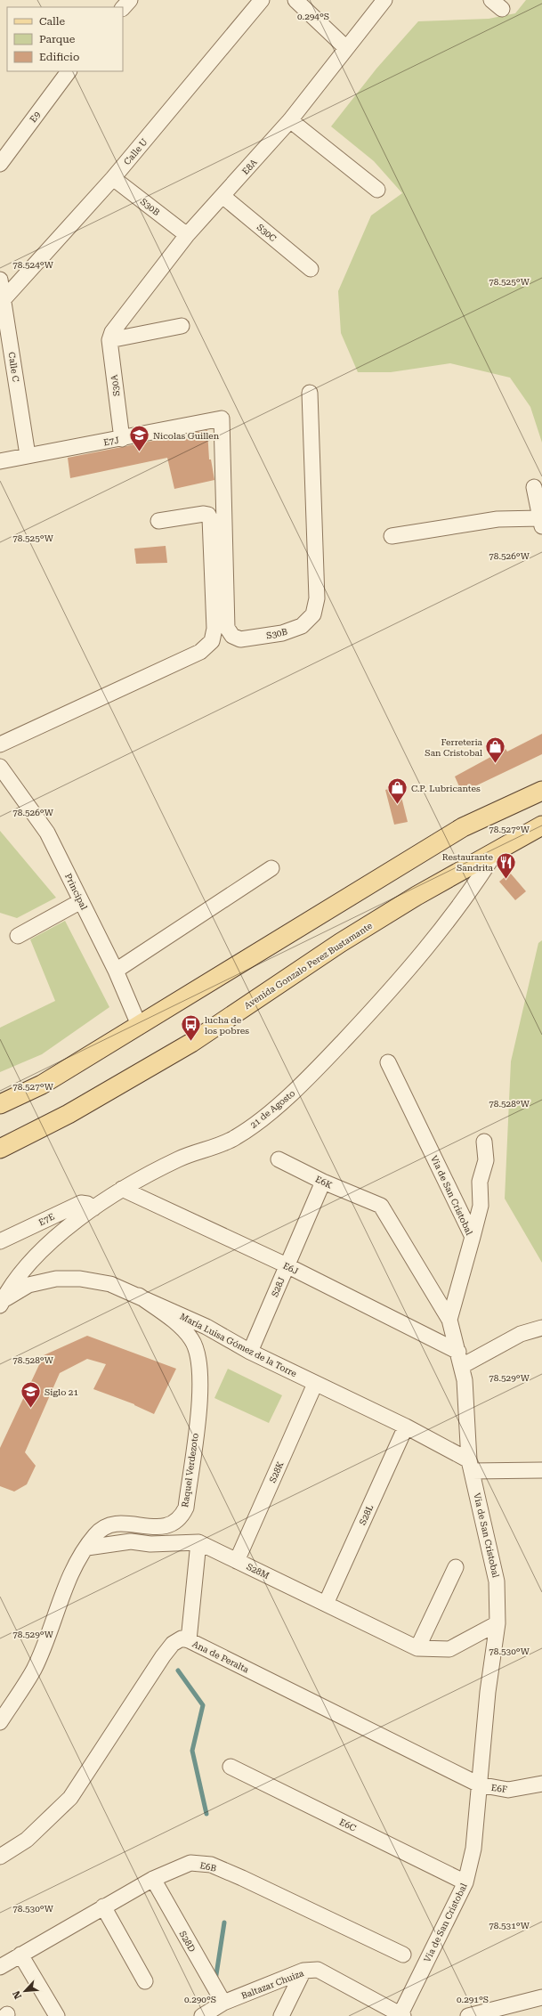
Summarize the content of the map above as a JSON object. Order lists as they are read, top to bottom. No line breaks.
{"streets":{"main road":["Avenida Gonzalo Perez Bustamante"],"street":["E9","Calle U","E8A","S30B","S30C","Calle C","S30A","E7J","Principal","21 de Agosto","E6K","Via de San Cristobal","E7E","E6J","S28J","María Luisa Gómez de la Torre","Raquel Verdezoto","S28K","S28L","S28M","Ana de Peralta","E6F","E6C","E6B","S28D","Baltazar Chuiza"]},"crossings":[["Calle U","S30B"],["Calle U","Calle C"],["E8A","S30B"],["E8A","S30C"],["E8A","S30A"],["S30B","E7J"],["Calle C","E7J"],["S30A","E7J"],["Avenida Gonzalo Perez Bustamante","21 de Agosto"],["21 de Agosto","E7E"],["21 de Agosto","E6J"],["21 de Agosto","María Luisa Gómez de la Torre"],["E6K","Via de San Cristobal"],["E6K","S28J"],["Via de San Cristobal","E6J"],["Via de San Cristobal","María Luisa Gómez de la Torre"],["Via de San Cristobal","S28M"],["Via de San Cristobal","Ana de Peralta"],["Via de San Cristobal","E6F"],["Via de San Cristobal","E6C"],["Via de San Cristobal","Baltazar Chuiza"],["E6J","S28J"],["S28J","María Luisa Gómez de la Torre"],["María Luisa Gómez de la Torre","Raquel Verdezoto"],["María Luisa Gómez de la Torre","S28K"],["María Luisa Gómez de la Torre","S28L"],["Raquel Verdezoto","S28M"],["S28K","S28M"],["S28L","S28M"],["Ana de Peralta","E6F"],["E6B","S28D"],["S28D","Baltazar Chuiza"]],"places":{"school or university":["Nicolas Guillen","Siglo 21"],"shop":["Ferreteria San Cristobal","C.P. Lubricantes"],"restaurant":["Restaurante Sandrita"],"bus stop":["lucha de los pobres"]},"legend":["Calle","Parque","Edificio"],"north":"bottom left","coordinates":["0.294°S","78.524°W","78.525°W","78.526°W","78.527°W","78.528°W","78.529°W","78.530°W","78.531°W","0.290°S","0.291°S"]}
